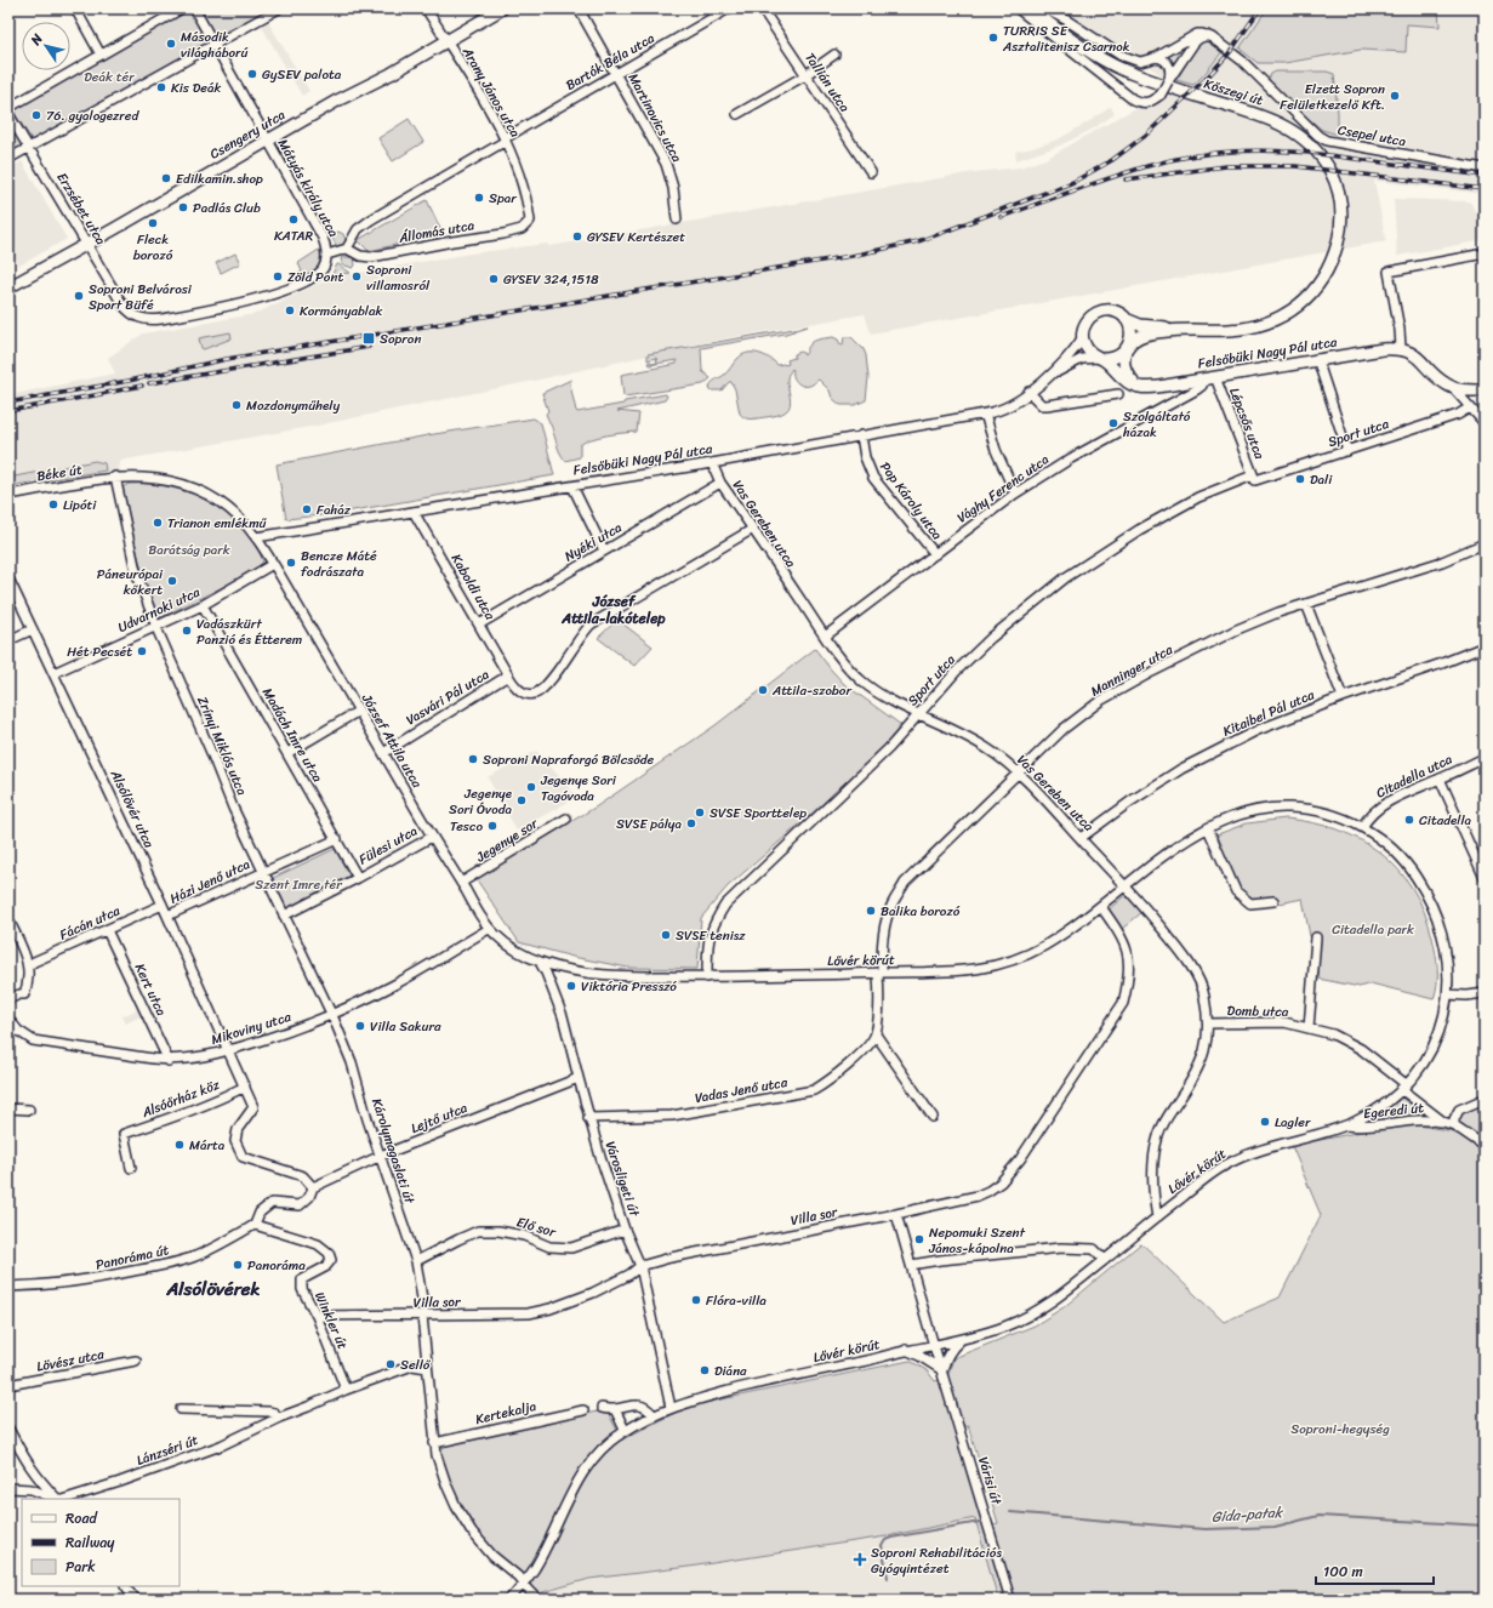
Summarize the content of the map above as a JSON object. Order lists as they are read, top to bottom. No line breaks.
{"streets":{"main road":["Kőszegi út","Csengery utca","Felsőbüki Nagy Pál utca"],"street":["Bartók Béla utca","Tallián utca","Arany János utca","Martinovics utca","Csepel utca","Mátyás király utca","Erzsébet utca","Állomás utca","Lépcsős utca","Sport utca","Béke út","Vághy Ferenc utca","Pap Károly utca","Vas Gereben utca","Nyéki utca","Kaboldi utca","Udvarnoki utca","Manninger utca","Vasvári Pál utca","Kitaibel Pál utca","Madách Imre utca","József Attila utca","Zrínyi Miklós utca","Citadella utca","Alsólövér utca","Jegenye sor","Fülesi utca","Házi Jenő utca","Fácán utca","Lővér körút","Kert utca","Domb utca","Mikoviny utca","Vadas Jenő utca","Alsóőrház köz","Egeredi út","Lejtő utca","Károlymagaslati út","Városligeti út","Villa sor","Elő sor","Panoráma út","Winkler út","Lövész utca","Kertekalja","Lánzséri út","Várisi út"]},"crossings":[["Bartók Béla utca","Arany János utca"],["Bartók Béla utca","Martinovics utca"],["Bartók Béla utca","Állomás utca"],["Arany János utca","Csengery utca"],["Arany János utca","Állomás utca"],["Csengery utca","Mátyás király utca"],["Csengery utca","Erzsébet utca"],["Mátyás király utca","Erzsébet utca"],["Felsőbüki Nagy Pál utca","Lépcsős utca"],["Felsőbüki Nagy Pál utca","Vághy Ferenc utca"],["Felsőbüki Nagy Pál utca","Pap Károly utca"],["Felsőbüki Nagy Pál utca","Vas Gereben utca"],["Felsőbüki Nagy Pál utca","Kaboldi utca"],["Lépcsős utca","Sport utca"],["Lépcsős utca","Vághy Ferenc utca"],["Sport utca","Vas Gereben utca"],["Sport utca","Lővér körút"],["Béke út","Zrínyi Miklós utca"],["Vághy Ferenc utca","Pap Károly utca"],["Vághy Ferenc utca","Vas Gereben utca"],["Vas Gereben utca","Nyéki utca"],["Vas Gereben utca","Manninger utca"],["Vas Gereben utca","Vasvári Pál utca"],["Vas Gereben utca","Kitaibel Pál utca"],["Vas Gereben utca","Lővér körút"],["Vas Gereben utca","Domb utca"],["Nyéki utca","Kaboldi utca"],["Kaboldi utca","Vasvári Pál utca"],["Udvarnoki utca","Madách Imre utca"],["Udvarnoki utca","József Attila utca"],["Udvarnoki utca","Zrínyi Miklós utca"],["Udvarnoki utca","Alsólövér utca"],["Manninger utca","Lővér körút"],["Vasvári Pál utca","József Attila utca"],["Madách Imre utca","Fülesi utca"],["József Attila utca","Jegenye sor"],["József Attila utca","Fülesi utca"],["József Attila utca","Lővér körút"],["József Attila utca","Mikoviny utca"],["Zrínyi Miklós utca","Házi Jenő utca"],["Zrínyi Miklós utca","Mikoviny utca"],["Zrínyi Miklós utca","Károlymagaslati út"],["Citadella utca","Lővér körút"],["Alsólövér utca","Házi Jenő utca"],["Alsólövér utca","Fácán utca"],["Alsólövér utca","Mikoviny utca"],["Fácán utca","Kert utca"],["Lővér körút","Domb utca"],["Lővér körút","Mikoviny utca"],["Lővér körút","Egeredi út"],["Lővér körút","Városligeti út"],["Lővér körút","Villa sor"],["Lővér körút","Várisi út"],["Kert utca","Mikoviny utca"],["Domb utca","Egeredi út"],["Mikoviny utca","Károlymagaslati út"],["Vadas Jenő utca","Városligeti út"],["Lejtő utca","Károlymagaslati út"],["Lejtő utca","Városligeti út"],["Károlymagaslati út","Elő sor"],["Városligeti út","Villa sor"],["Városligeti út","Elő sor"],["Villa sor","Winkler út"],["Villa sor","Várisi út"],["Panoráma út","Winkler út"],["Winkler út","Lánzséri út"]],"districts":["József Attila-lakótelep","Alsólövérek"],"water":["Gida-patak"],"parks":["Deák tér","Barátság park","Szent Imre tér","Citadella park","Soproni-hegység"],"places":{"other":["TURRIS SE Asztalitenisz Csarnok","Második világháború","GySEV palota","Kis Deák","Elzett Sopron Felületkezelő Kft.","76. gyalogezred","Edilkamin.shop","Spar","Padlás Club","KATAR","Fleck borozó","GYSEV Kertészet","Zöld Pont","Soproni villamosról","GYSEV 324,1518","Soproni Belvárosi Sport Büfé","Kormányablak","Mozdonyműhely","Szolgáltató házak","Dali","Lipóti","Faház","Trianon emlékmű","Bencze Máté fodrászata","Páneurópai kőkert","Vadászkürt Panzió és Étterem","Hét Pecsét","Attila-szobor","Soproni Napraforgó Bölcsőde","Jegenye Sori Tagóvoda","Jegenye Sori Óvoda","SVSE Sporttelep","Citadella","SVSE pálya","Tesco","Balika borozó","SVSE tenisz","Viktória Presszó","Villa Sakura","Lagler","Márta","Nepomuki Szent János-kápolna","Panoráma","Flóra-villa","Sellő","Diána"],"transit":["Sopron"],"health":["Soproni Rehabilitációs Gyógyintézet"]},"legend":["Road","Railway","Park"],"scale_bar":"100 m","north":"top left"}
